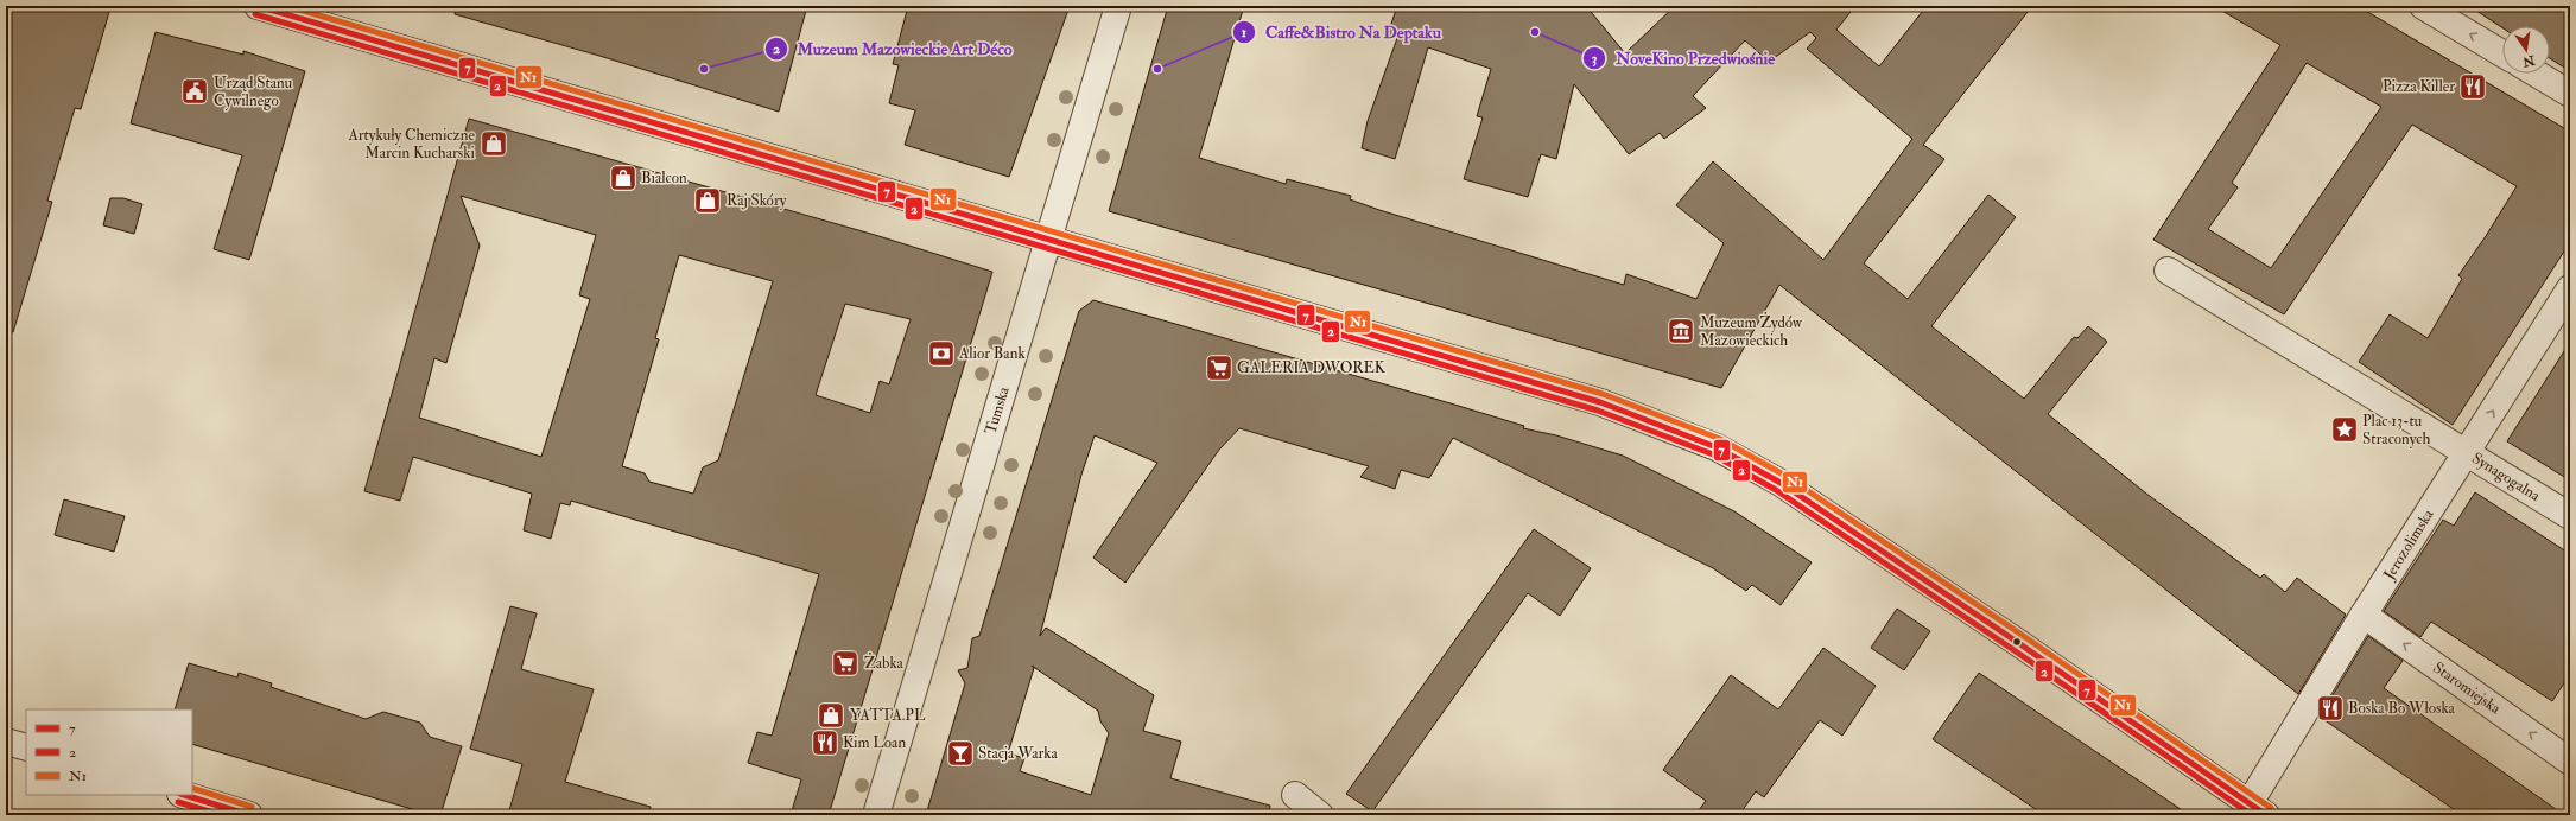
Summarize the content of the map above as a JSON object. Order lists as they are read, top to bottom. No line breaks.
{"streets":{"street":["Tumska","Synagogalna","Jerozolimska","Staromiejska"]},"crossings":[["Synagogalna","Jerozolimska"],["Jerozolimska","Staromiejska"]],"one_way":["Staromiejska"],"places":{"other":["NoveKino Przedwiośnie","Muzeum Mazowieckie Art Déco","Caffe&Bistro Na Deptaku"],"restaurant":["Pizza Killer","Boska Bo Włoska","Kim Loan"],"public building":["Urząd Stanu Cywilnego"],"shop":["Artykuły Chemiczne Marcin Kucharski","Bialcon","Raj Skóry","YATTA.PL"],"museum":["Muzeum Żydów Mazowieckich"],"bank":["Alior Bank"],"supermarket":["GALERIA DWOREK","Żabka"],"place":["Plac 13-tu Straconych"],"bar":["Stacja Warka"]},"lines":["transit line 7","transit line N1","transit line 2"],"legend":["7","2","N1"],"north":"bottom"}
